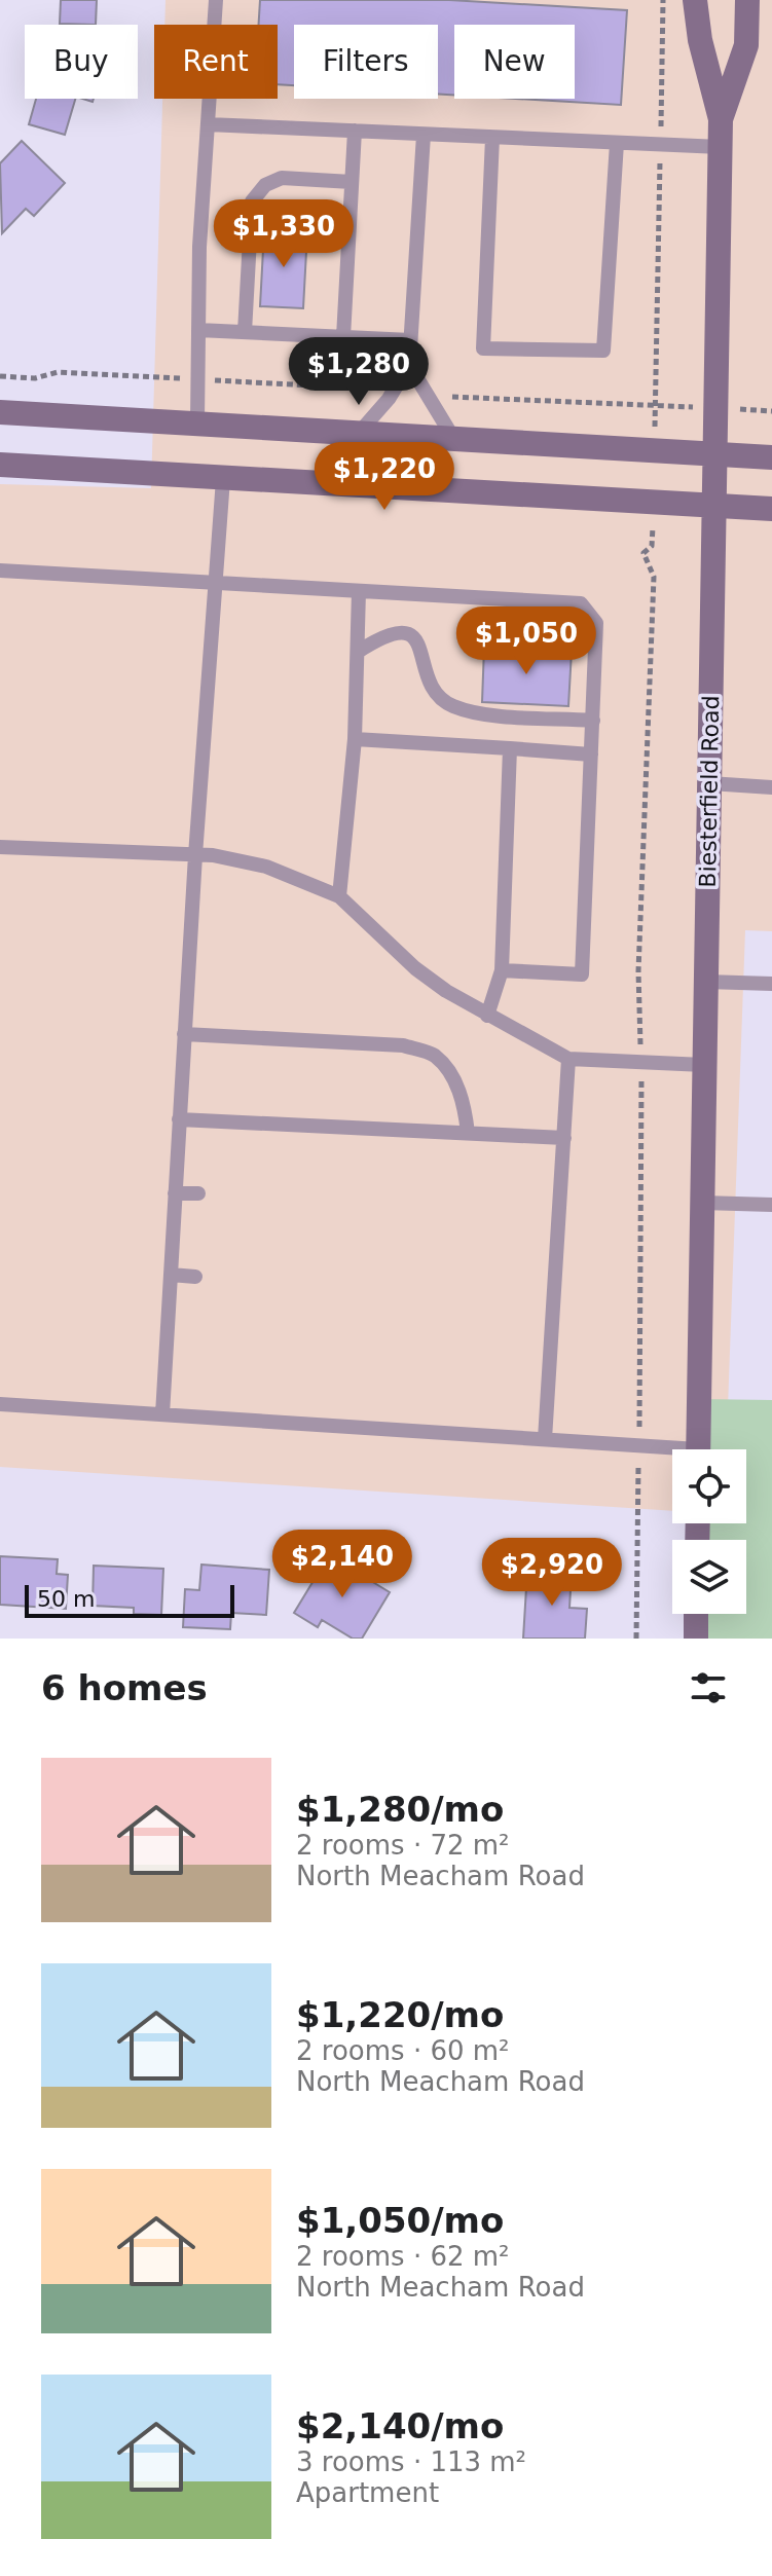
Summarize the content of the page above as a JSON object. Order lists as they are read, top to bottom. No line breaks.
{"streets":{"street":["Biesterfield Road"]},"scale_bar":"50 m","page":{"chip":["Buy","Rent","Filters","New"],"price":["$1,330","$1,280","$1,220","$1,050","$2,140","$2,920"],"scale":"50 m","heading":"6 homes","list":[{"name":"$1,280/mo","note":"2 rooms · 72 m² · North Meacham Road"},{"name":"$1,220/mo","note":"2 rooms · 60 m² · North Meacham Road"},{"name":"$1,050/mo","note":"2 rooms · 62 m² · North Meacham Road"},{"name":"$2,140/mo","note":"3 rooms · 113 m² · Apartment"}]}}
